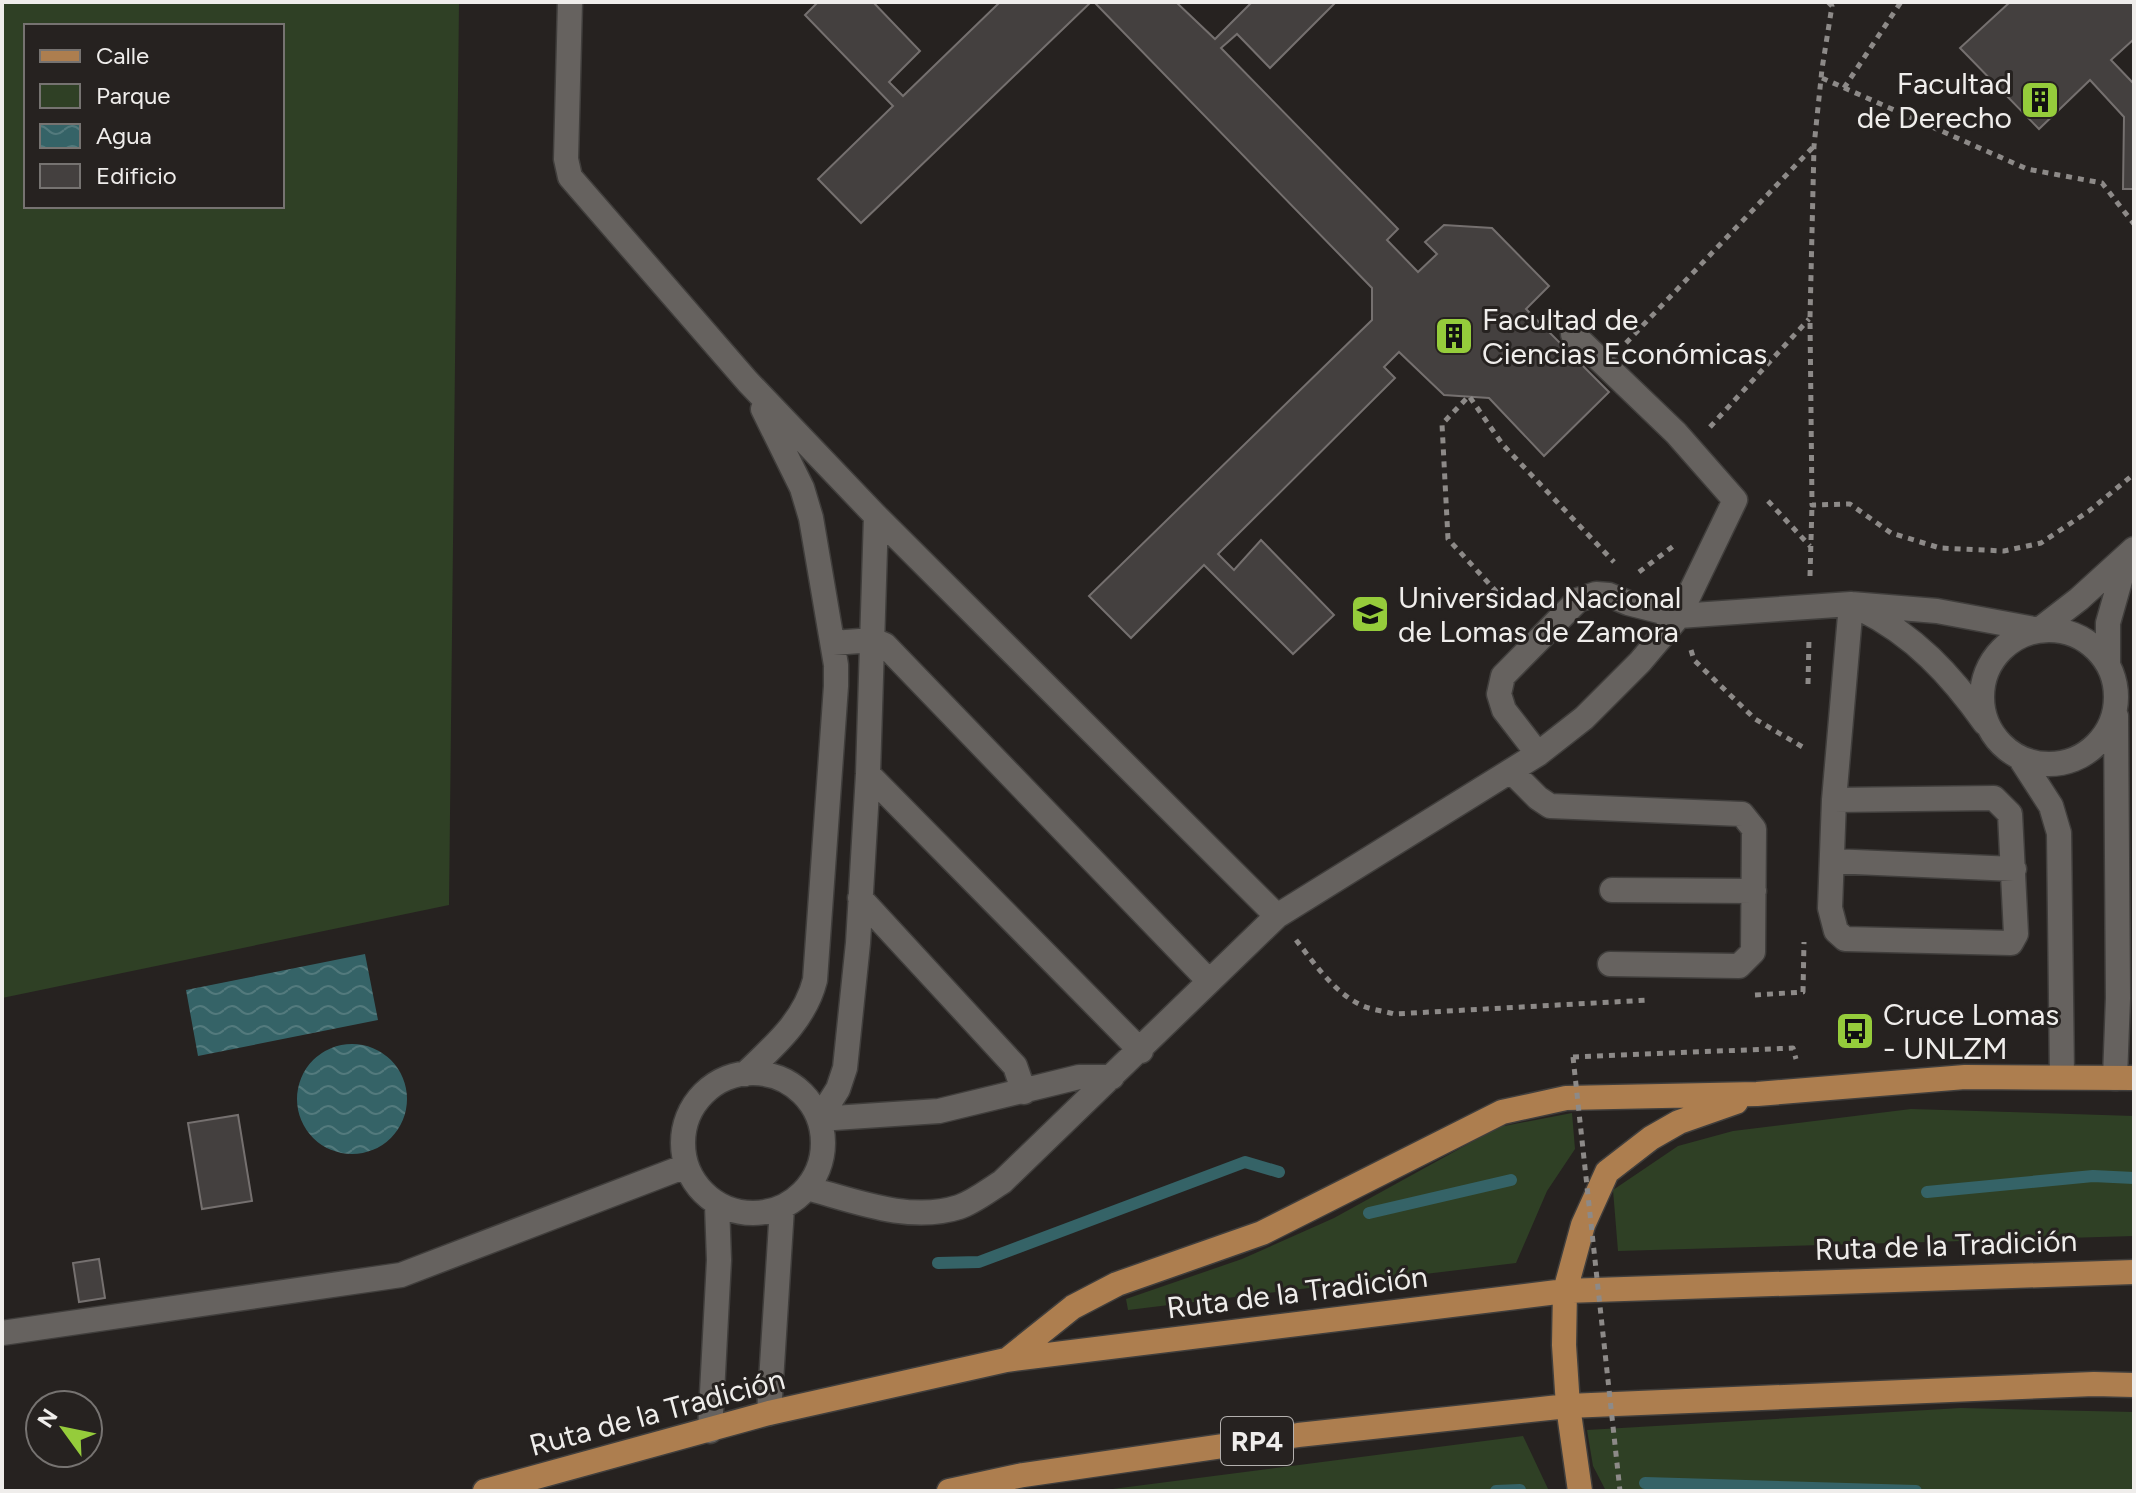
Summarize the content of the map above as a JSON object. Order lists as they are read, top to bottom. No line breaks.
{"streets":{"main road":["Ruta de la Tradición","RP4"]},"places":{"building":["Facultad de Derecho","Facultad de Ciencias Económicas"],"school or university":["Universidad Nacional de Lomas de Zamora"],"bus stop":["Cruce Lomas - UNLZM"]},"legend":["Calle","Parque","Agua","Edificio"],"north":"top left"}
